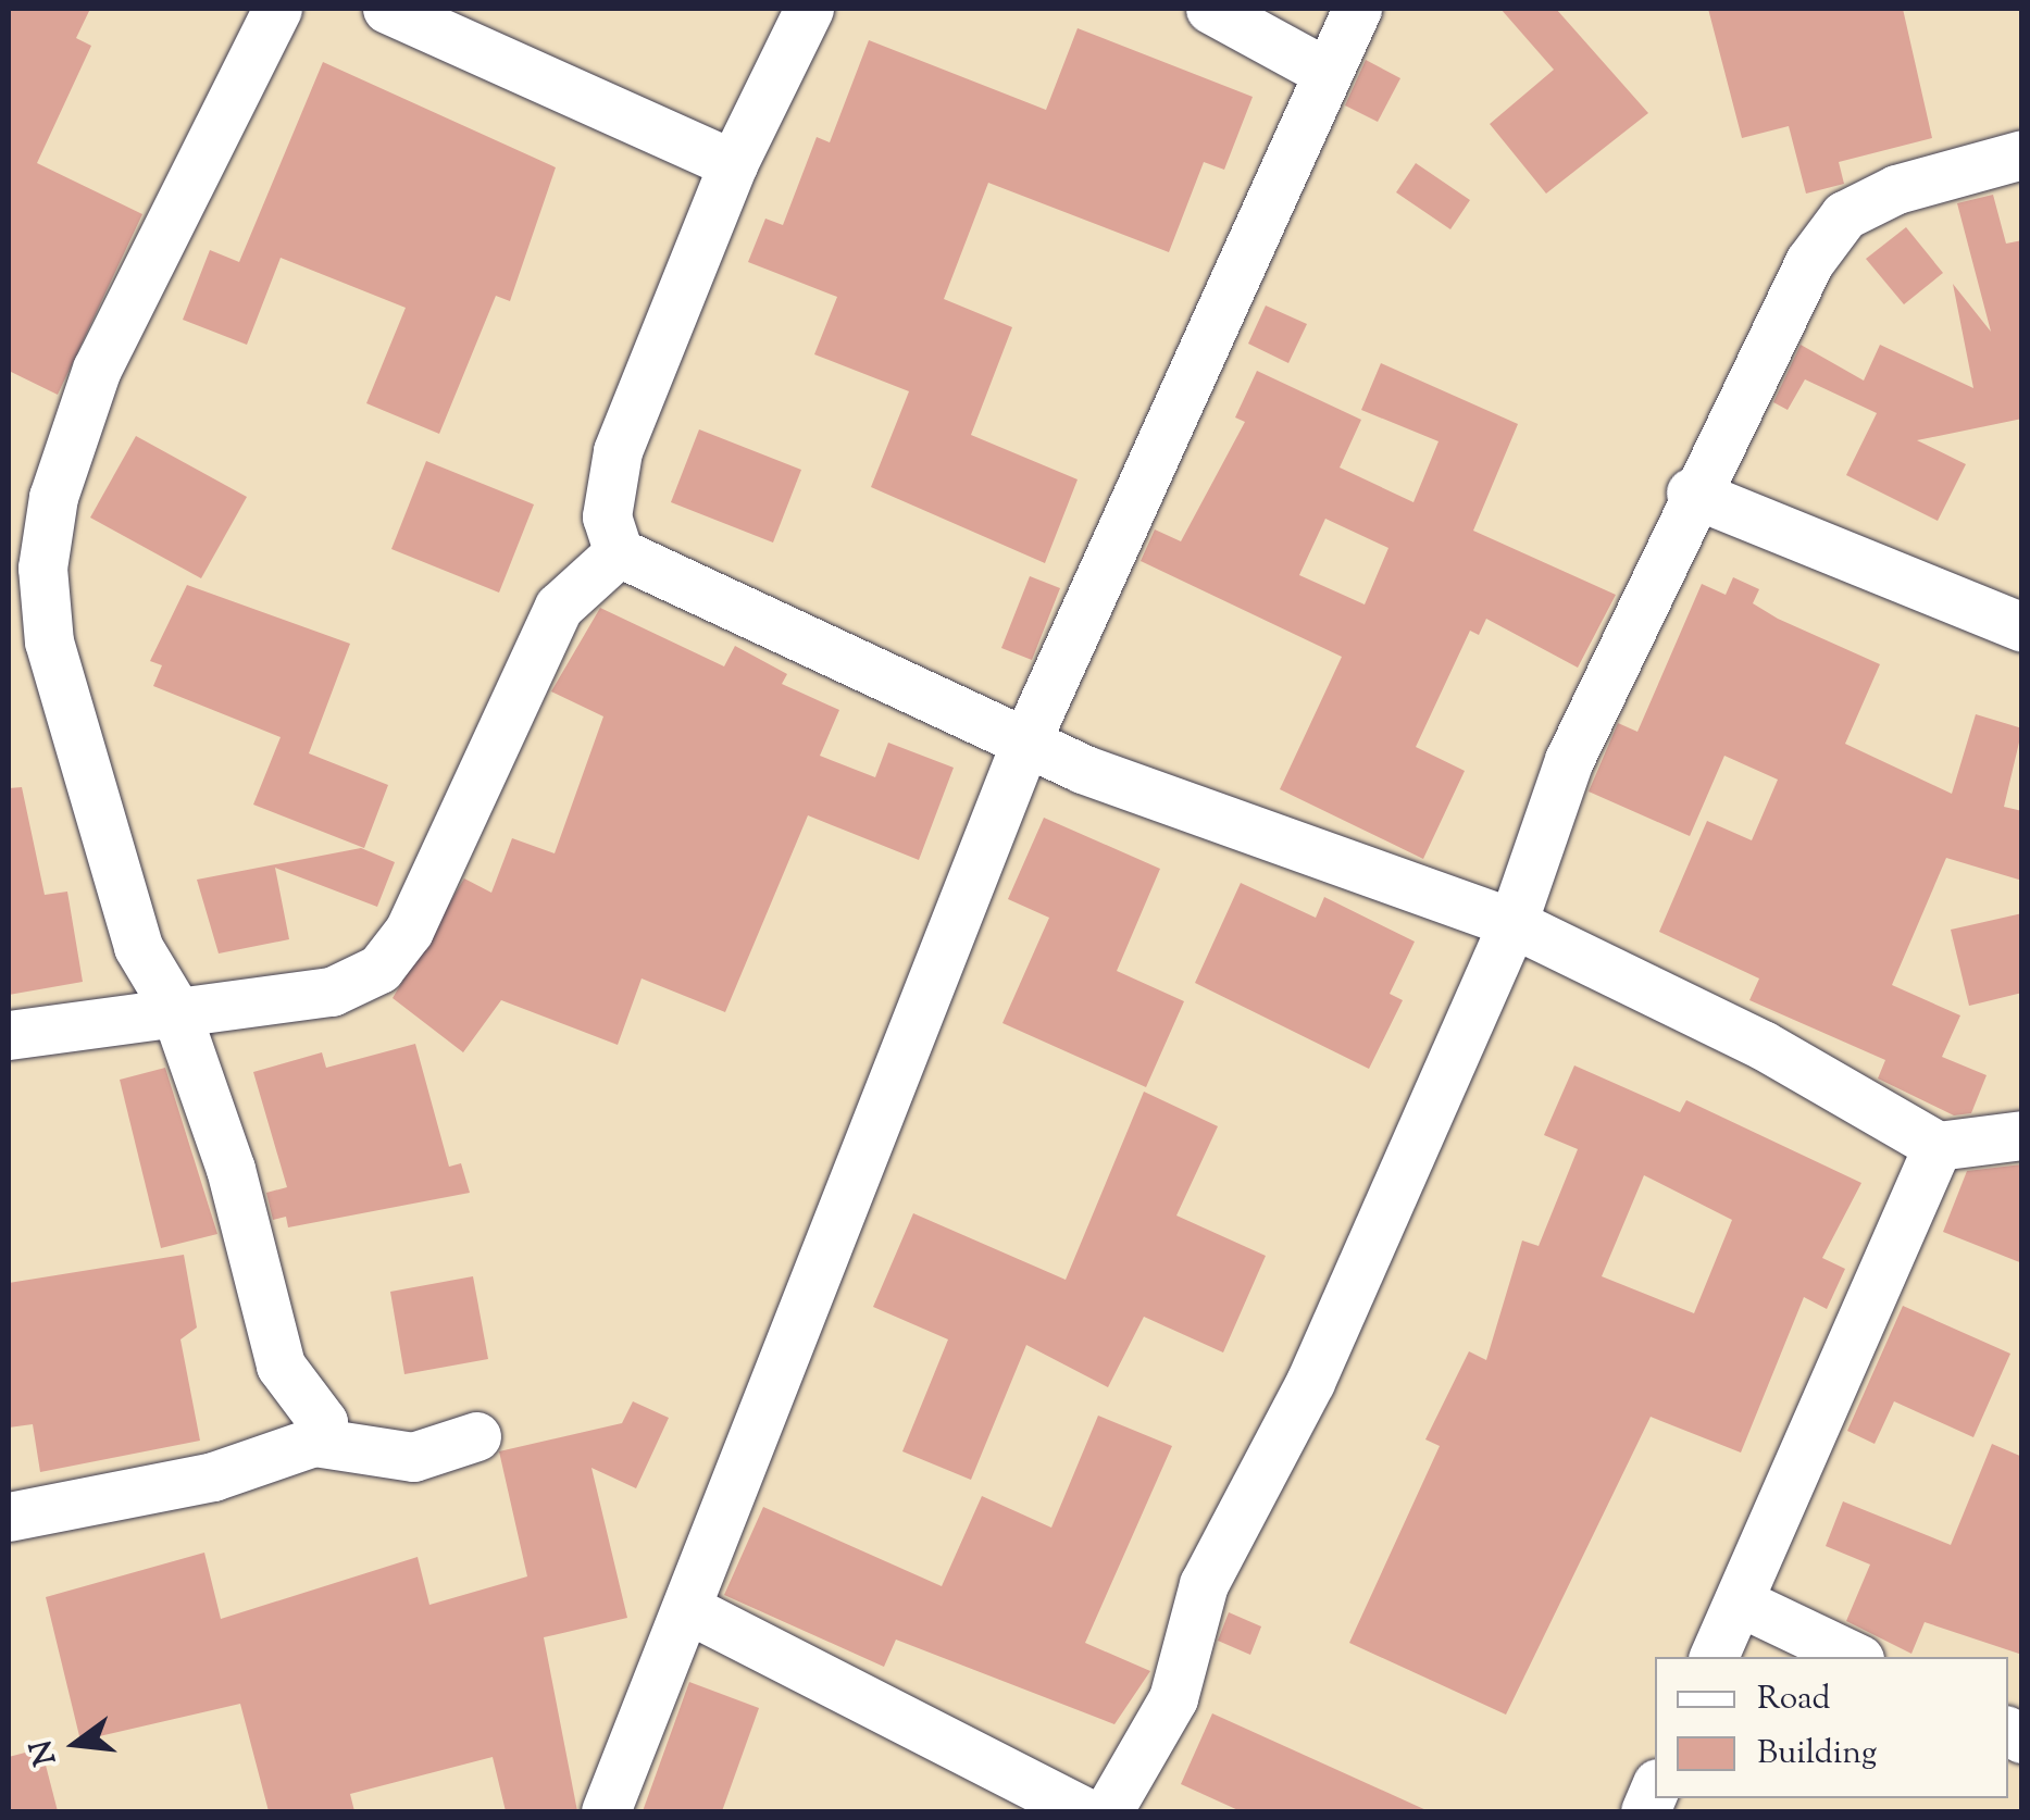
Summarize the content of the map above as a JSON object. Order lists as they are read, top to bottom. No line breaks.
{"legend":["Road","Building"],"north":"left"}
